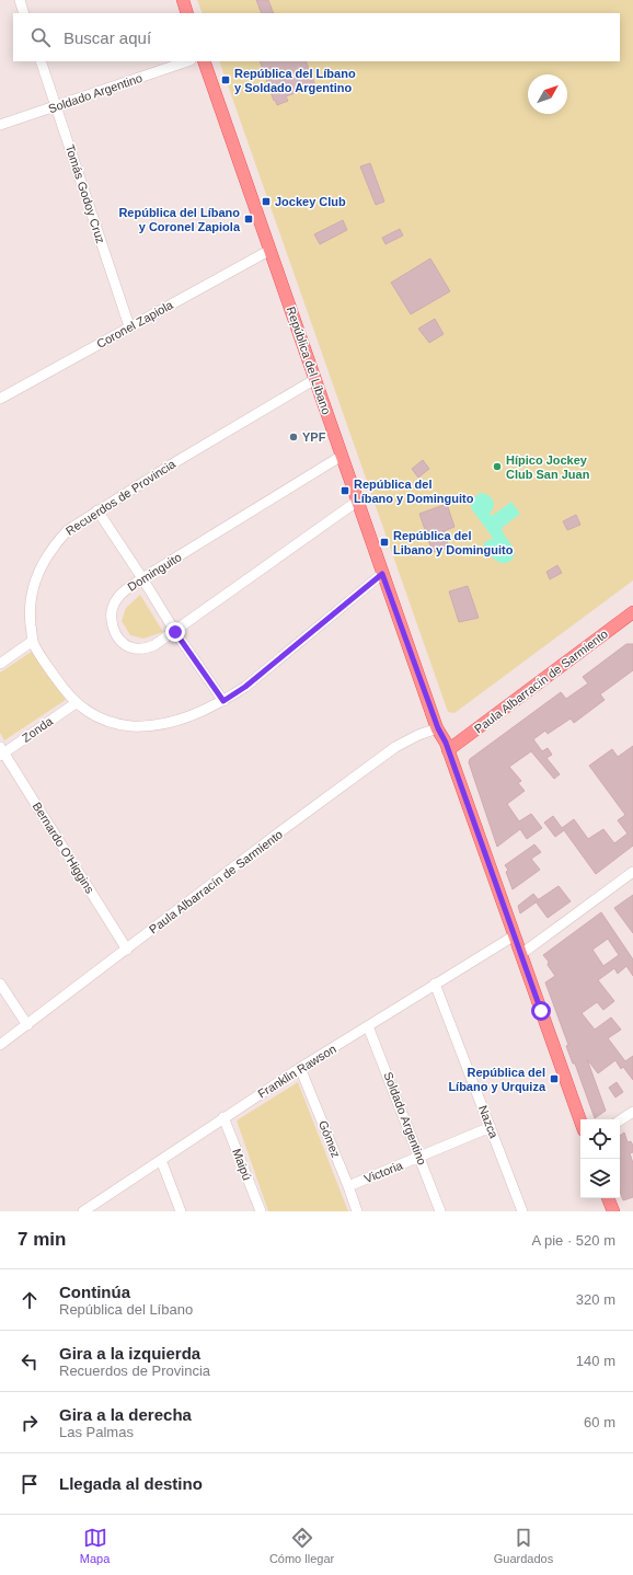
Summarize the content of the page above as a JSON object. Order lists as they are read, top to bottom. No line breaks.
{"streets":{"main road":["República del Líbano","Paula Albarracín de Sarmiento"],"street":["Soldado Argentino","Tomás Godoy Cruz","Coronel Zapiola","Recuerdos de Provincia","Dominguito","Zonda","Bernardo O'Higgins","Franklin Rawson","Nazca","Gómez","Maipú","Victoria"]},"crossings":[["Soldado Argentino","Tomás Godoy Cruz"],["Soldado Argentino","Franklin Rawson"],["Soldado Argentino","Victoria"],["Tomás Godoy Cruz","Coronel Zapiola"],["Coronel Zapiola","República del Líbano"],["República del Líbano","Recuerdos de Provincia"],["República del Líbano","Dominguito"],["República del Líbano","Paula Albarracín de Sarmiento"],["República del Líbano","Franklin Rawson"],["Recuerdos de Provincia","Zonda"],["Paula Albarracín de Sarmiento","Bernardo O'Higgins"],["Zonda","Bernardo O'Higgins"],["Franklin Rawson","Nazca"],["Franklin Rawson","Gómez"],["Franklin Rawson","Maipú"],["Nazca","Victoria"],["Gómez","Victoria"]],"places":{"transit":["República del Líbano y Soldado Argentino","Jockey Club","República del Líbano y Coronel Zapiola","República del Líbano y Dominguito","República del Libano y Dominguito","República del Líbano y Urquiza"],"other":["YPF","Hípico Jockey Club San Juan"]},"north":"top right","page":{"search":"Buscar aquí","heading":["7 min","A pie · 520 m"],"list":[["Continúa","República del Líbano","320 m"],["Gira a la izquierda","Recuerdos de Provincia","140 m"],["Gira a la derecha","Las Palmas","60 m"],"Llegada al destino"],"nav":["Mapa","Cómo llegar","Guardados"]}}
